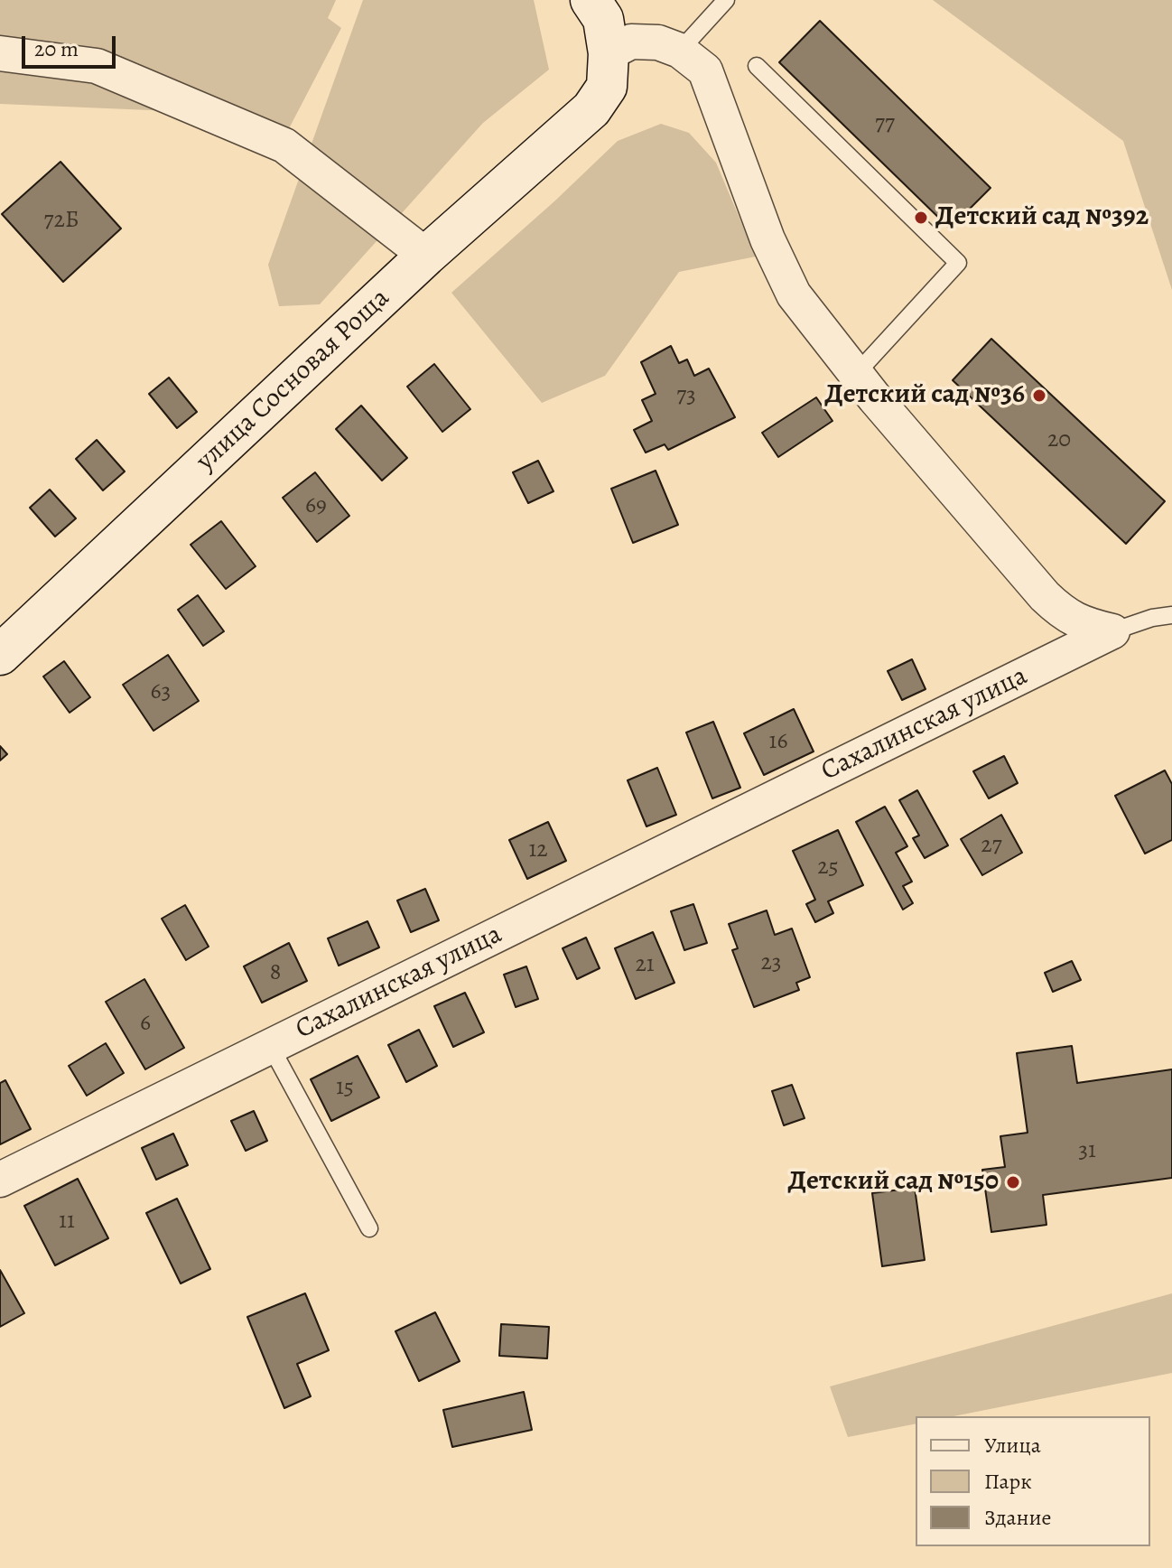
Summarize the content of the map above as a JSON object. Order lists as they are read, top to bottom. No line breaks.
{"streets":{"main road":["улица Сосновая Роща"],"street":["Сахалинская улица"]},"places":["Детский сад №392","Детский сад №36","Детский сад №150"],"house_numbers":["77","72Б","73","20","69","63","16","27","12","25","23","21","8","6","15","31","11"],"legend":["Улица","Парк","Здание"],"scale_bar":"20 m"}
